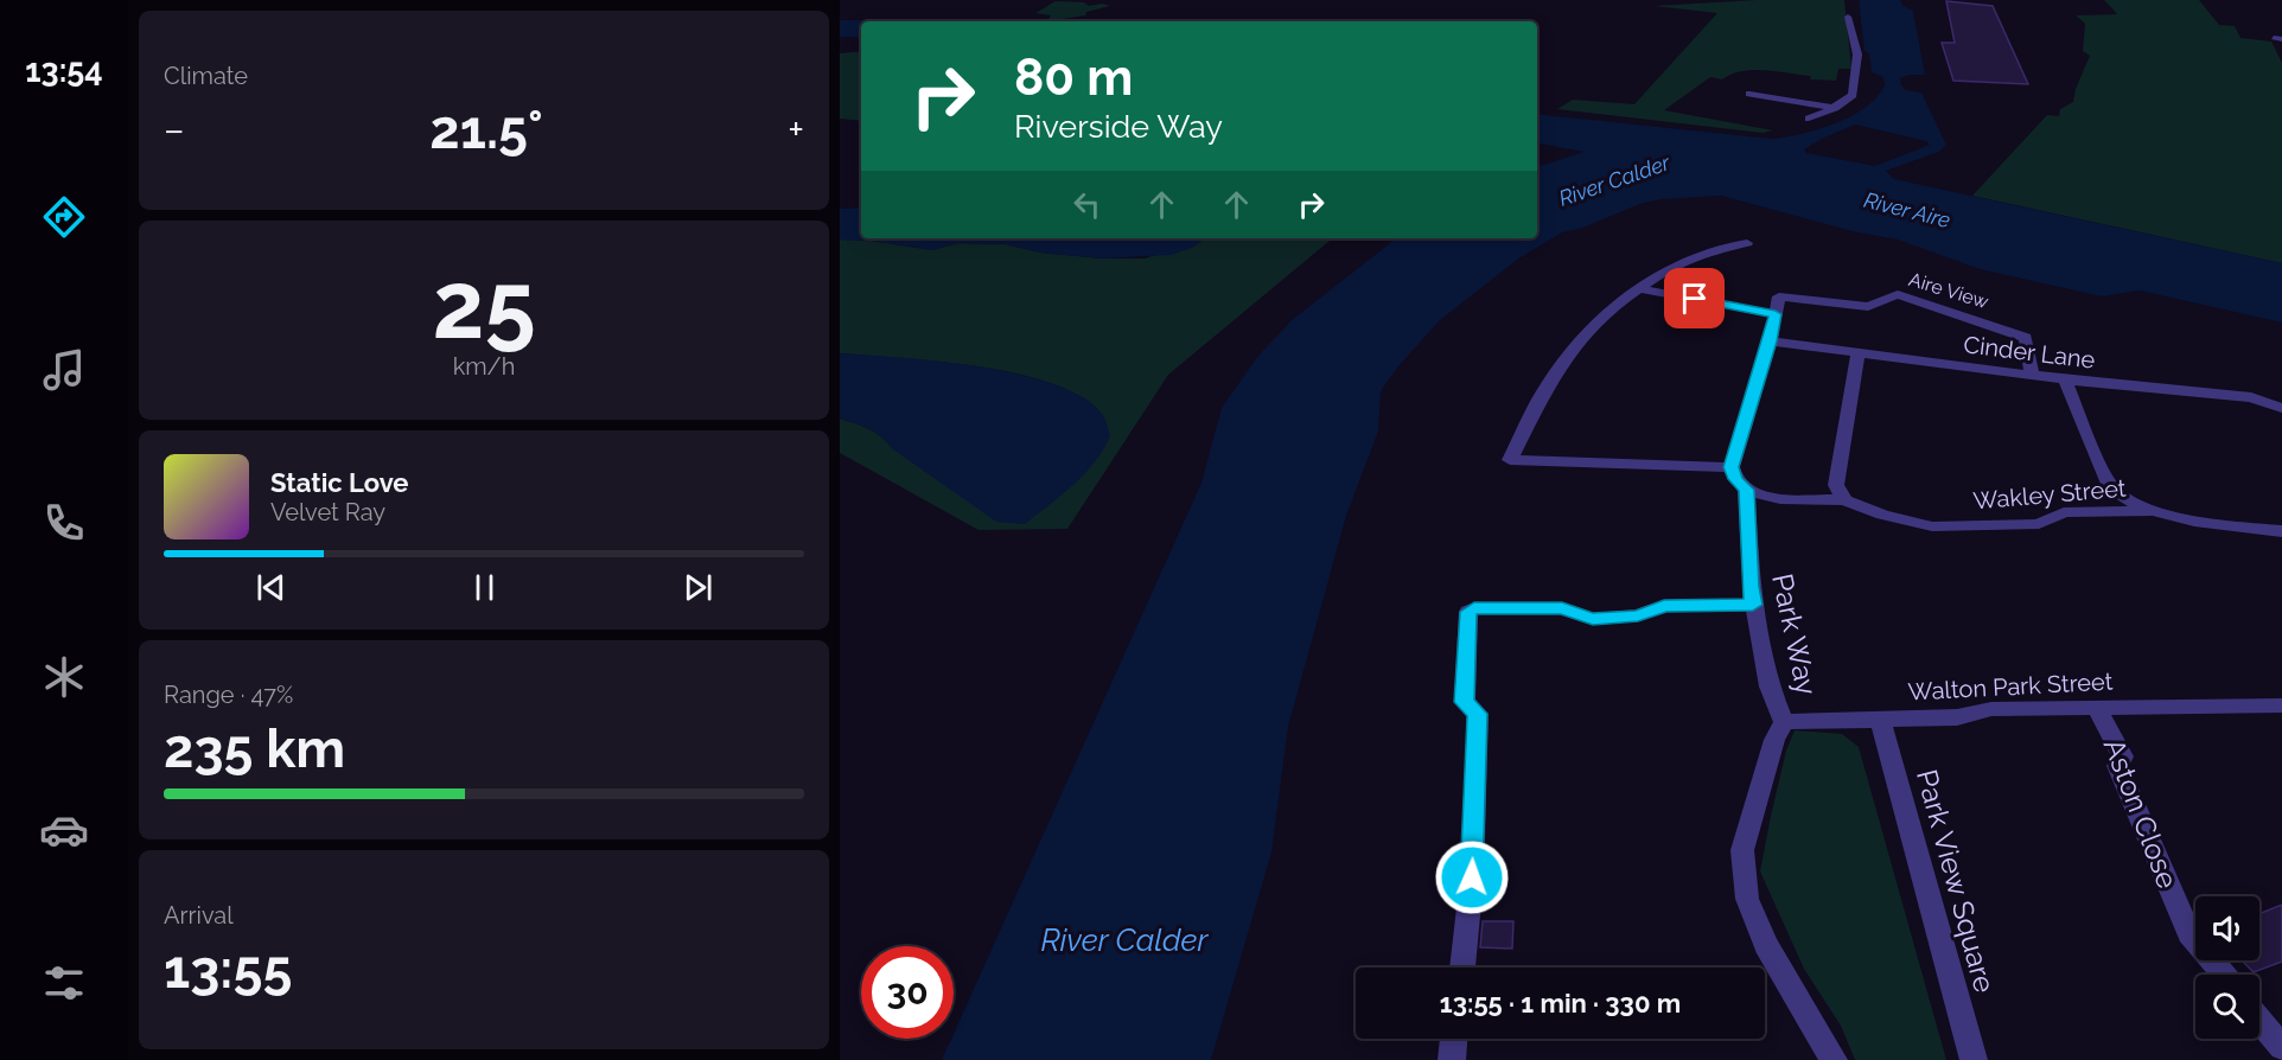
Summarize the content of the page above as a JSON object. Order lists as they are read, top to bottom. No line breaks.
{"streets":{"street":["Aire View","Cinder Lane","Wakley Street","Park Way","Walton Park Street","Aston Close","Park View Square"]},"crossings":[["Aire View","Cinder Lane"],["Park Way","Walton Park Street"],["Walton Park Street","Aston Close"],["Walton Park Street","Park View Square"]],"water":["River Calder","River Aire"],"page":{"tabs":"13:54","tile":["Climate",["25","km/h"],["Range · 47%","235 km"],["Arrival","13:55"]],"turn":["80 m","Riverside Way"],"heat":["−","21.5°","+"],"song":["Static Love","Velvet Ray"],"limit":"30","trip":"13:55 · 1 min · 330 m"}}
